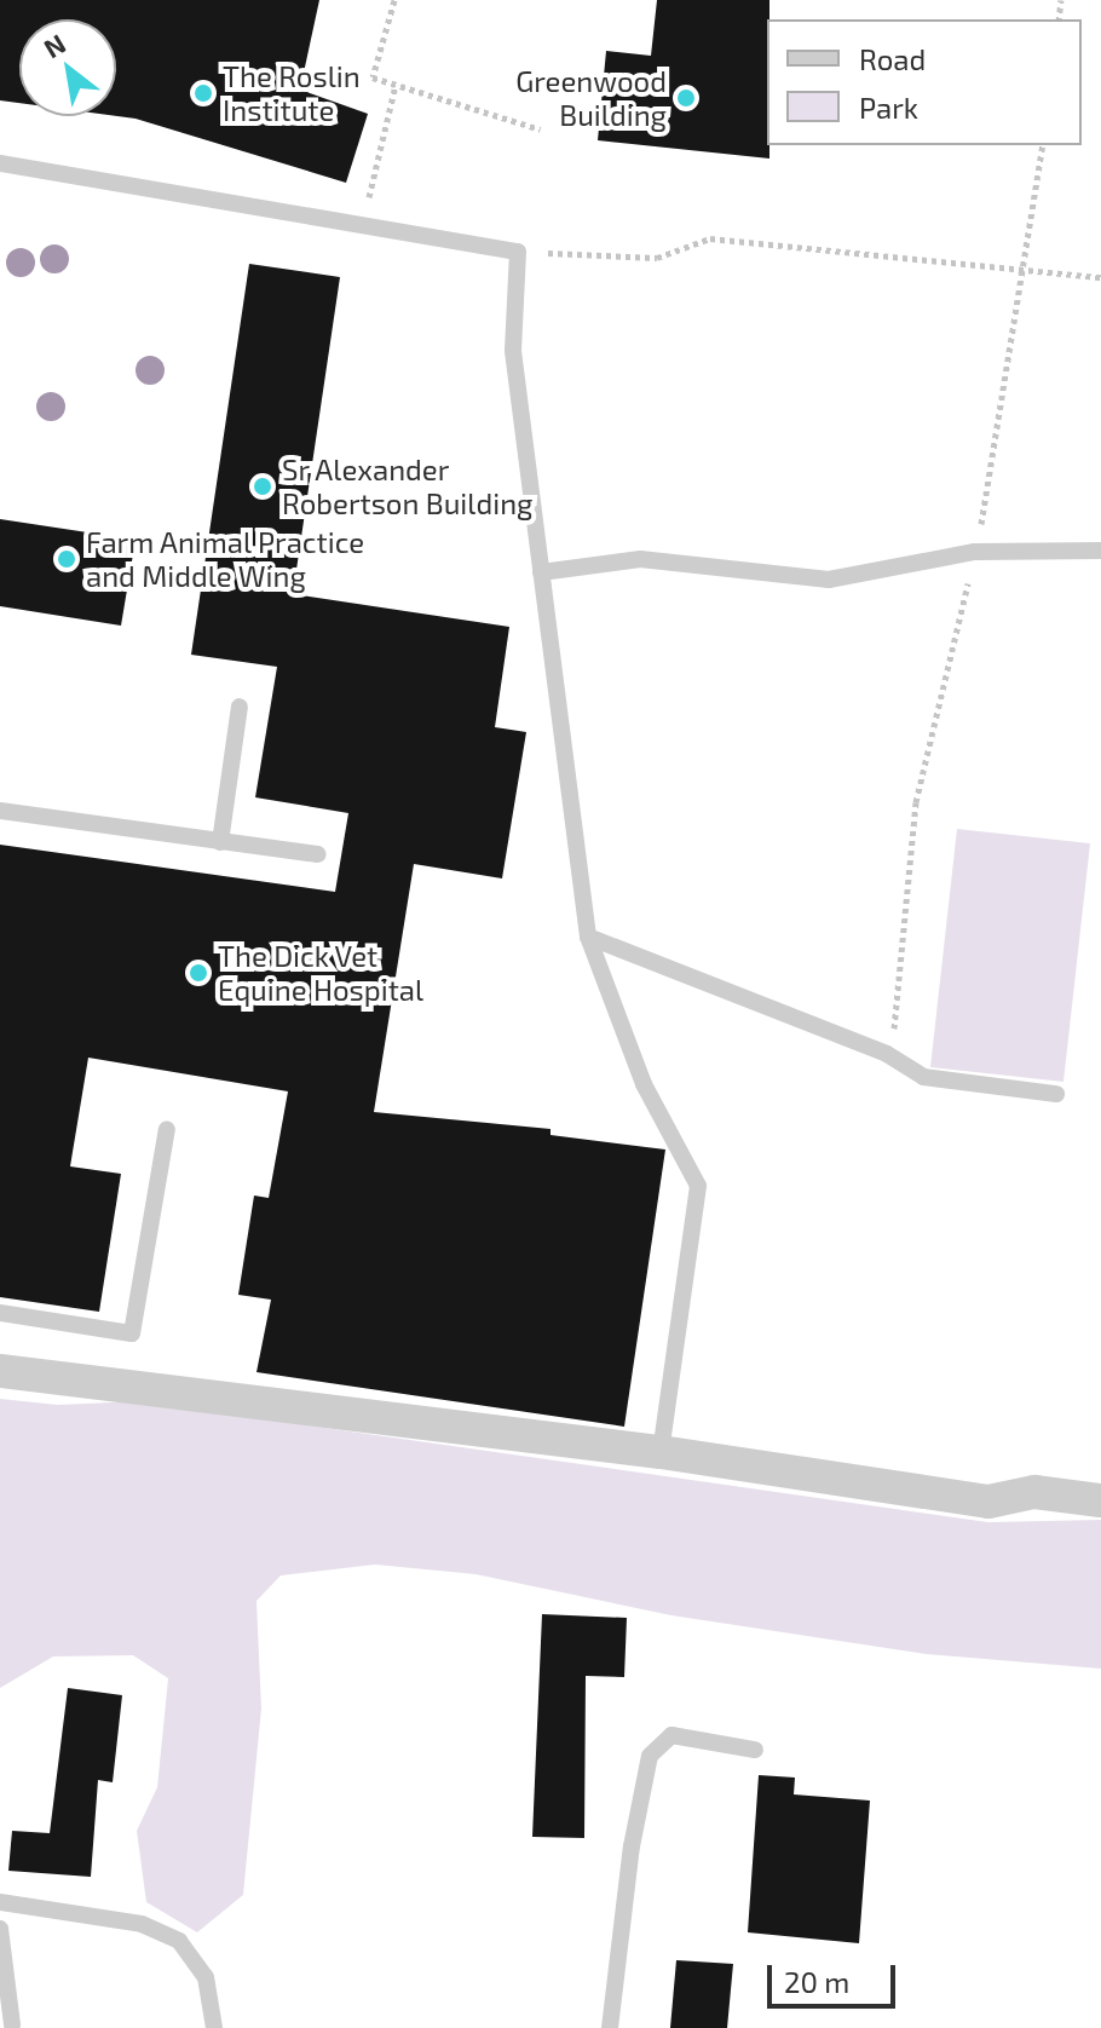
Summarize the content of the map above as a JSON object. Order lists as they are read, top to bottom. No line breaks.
{"places":["The Roslin Institute","Greenwood Building","Sr Alexander Robertson Building","Farm Animal Practice and Middle Wing","The Dick Vet Equine Hospital"],"legend":["Road","Park"],"scale_bar":"20 m","north":"top left"}
